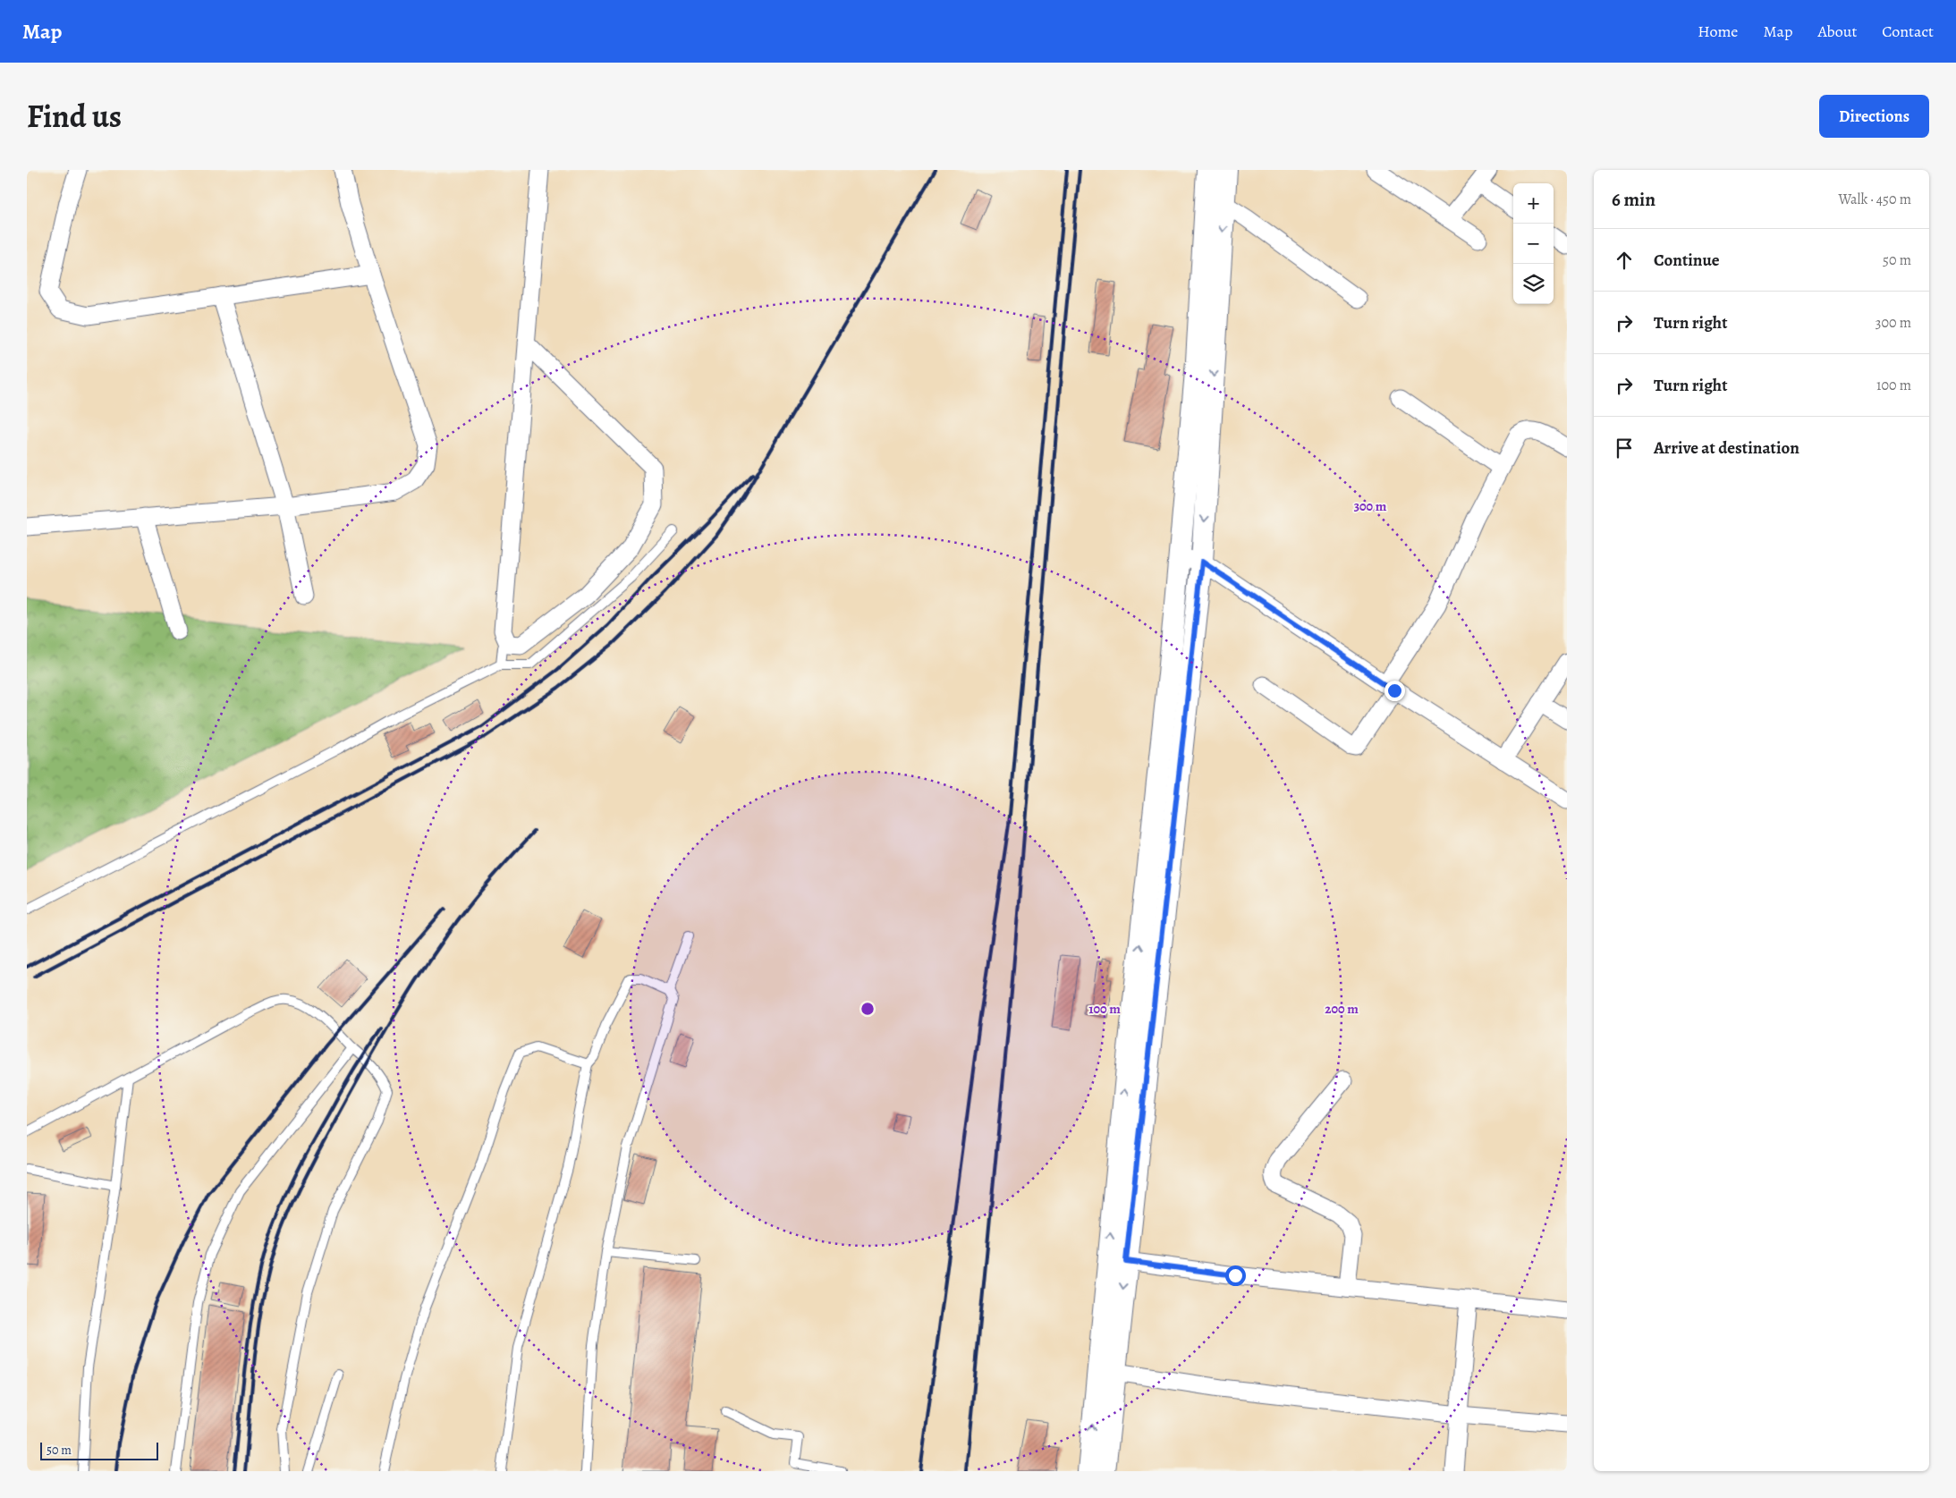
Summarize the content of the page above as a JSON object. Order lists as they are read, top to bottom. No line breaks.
{"scale_bar":"50 m","page":{"header":"Map","nav":["Home","Map","About","Contact"],"title":"Find us","buttons":"Directions","heading":["6 min","Walk · 450 m"],"map_buttons":["+","−"],"list":[["Continue","50 m"],["Turn right","300 m"],["Turn right","100 m"],"Arrive at destination"],"scale":"50 m"},"rings":["300 m","100 m","200 m"]}
